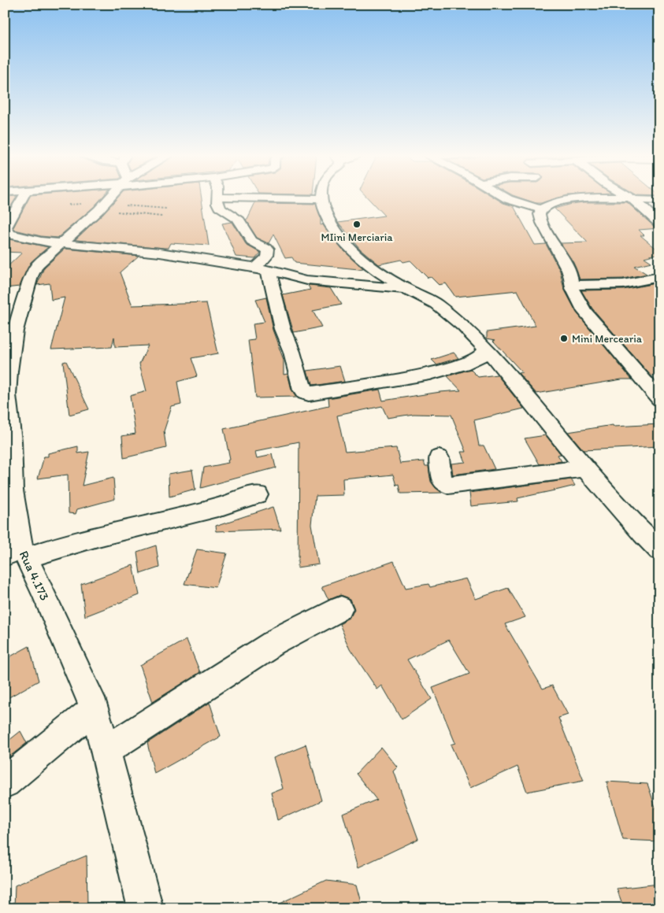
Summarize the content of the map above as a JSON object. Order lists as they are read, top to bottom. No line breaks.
{"streets":{"street":["Rua 4.173"]},"places":["MIini Merciaria","Mini Mercearia"]}
